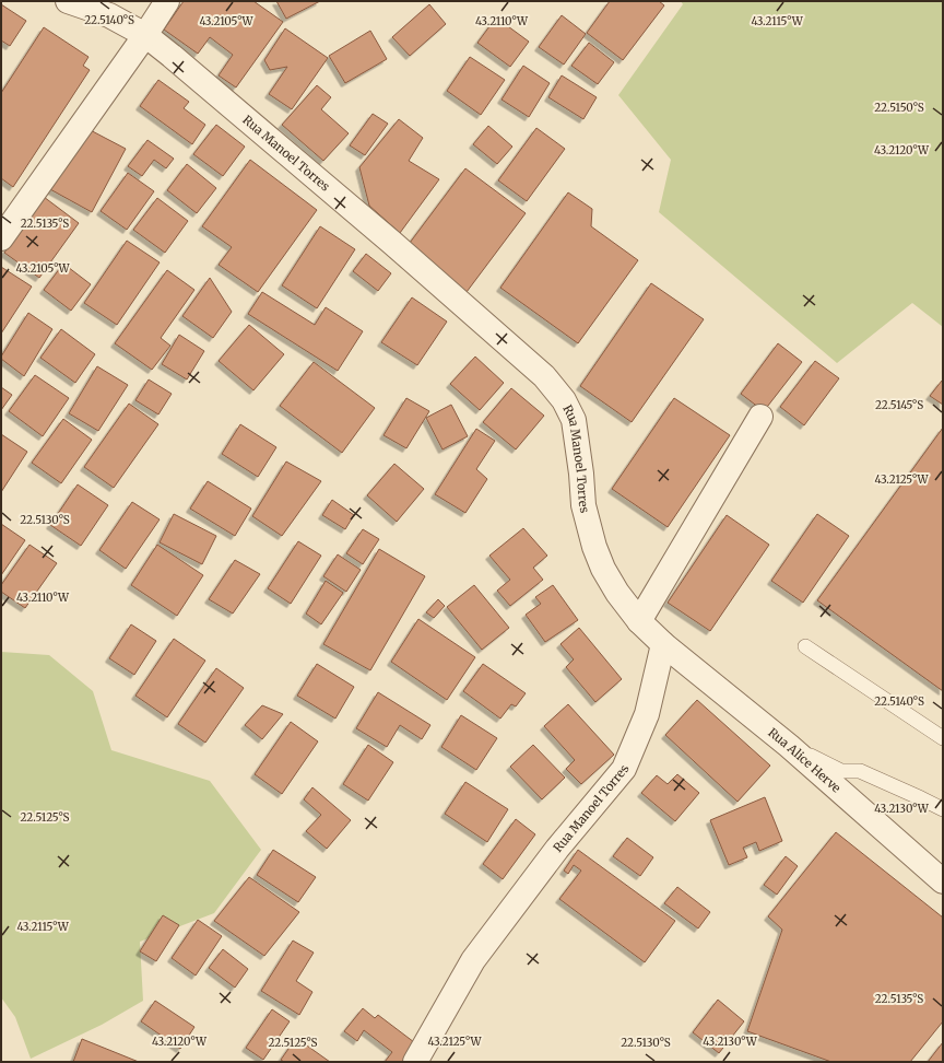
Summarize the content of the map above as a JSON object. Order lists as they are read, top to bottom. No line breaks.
{"streets":{"street":["Rua Manoel Torres","Rua Alice Herve"]},"crossings":[["Rua Manoel Torres","Rua Alice Herve"]],"coordinates":["22.5140°S","43.2105°W","43.2110°W","43.2115°W","22.5150°S","43.2120°W","22.5135°S","22.5145°S","43.2125°W","22.5130°S","43.2130°W","22.5125°S"]}
